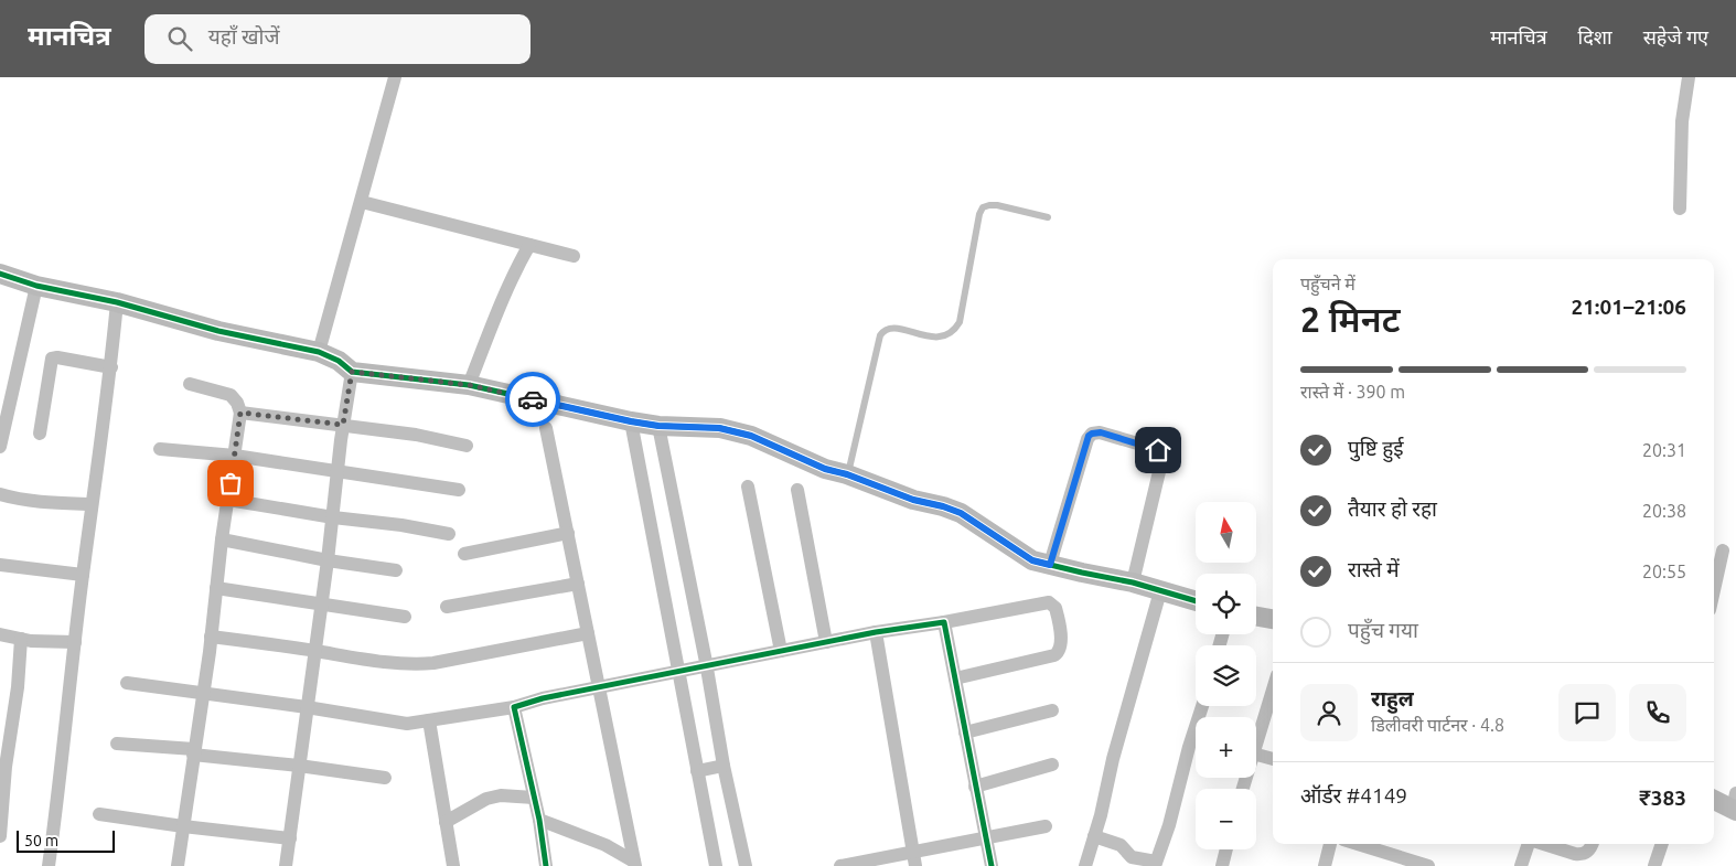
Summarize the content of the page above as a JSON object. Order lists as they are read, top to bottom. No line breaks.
{"scale_bar":"50 m","north":"top","page":{"header":"मानचित्र","search":"यहाँ खोजें","nav":["मानचित्र","दिशा","सहेजे गए"],"heading":["2 मिनट","पहुँचने में","21:01–21:06"],"panel":["राहुल","डिलीवरी पार्टनर · 4.8","ऑर्डर #4149","₹383"],"bar":"रास्ते में · 390 m","list":[["पुष्टि हुई","20:31"],["तैयार हो रहा","20:38"],["रास्ते में","20:55"],"पहुँच गया"],"map_buttons":["+","−"],"scale":"50 m"}}
